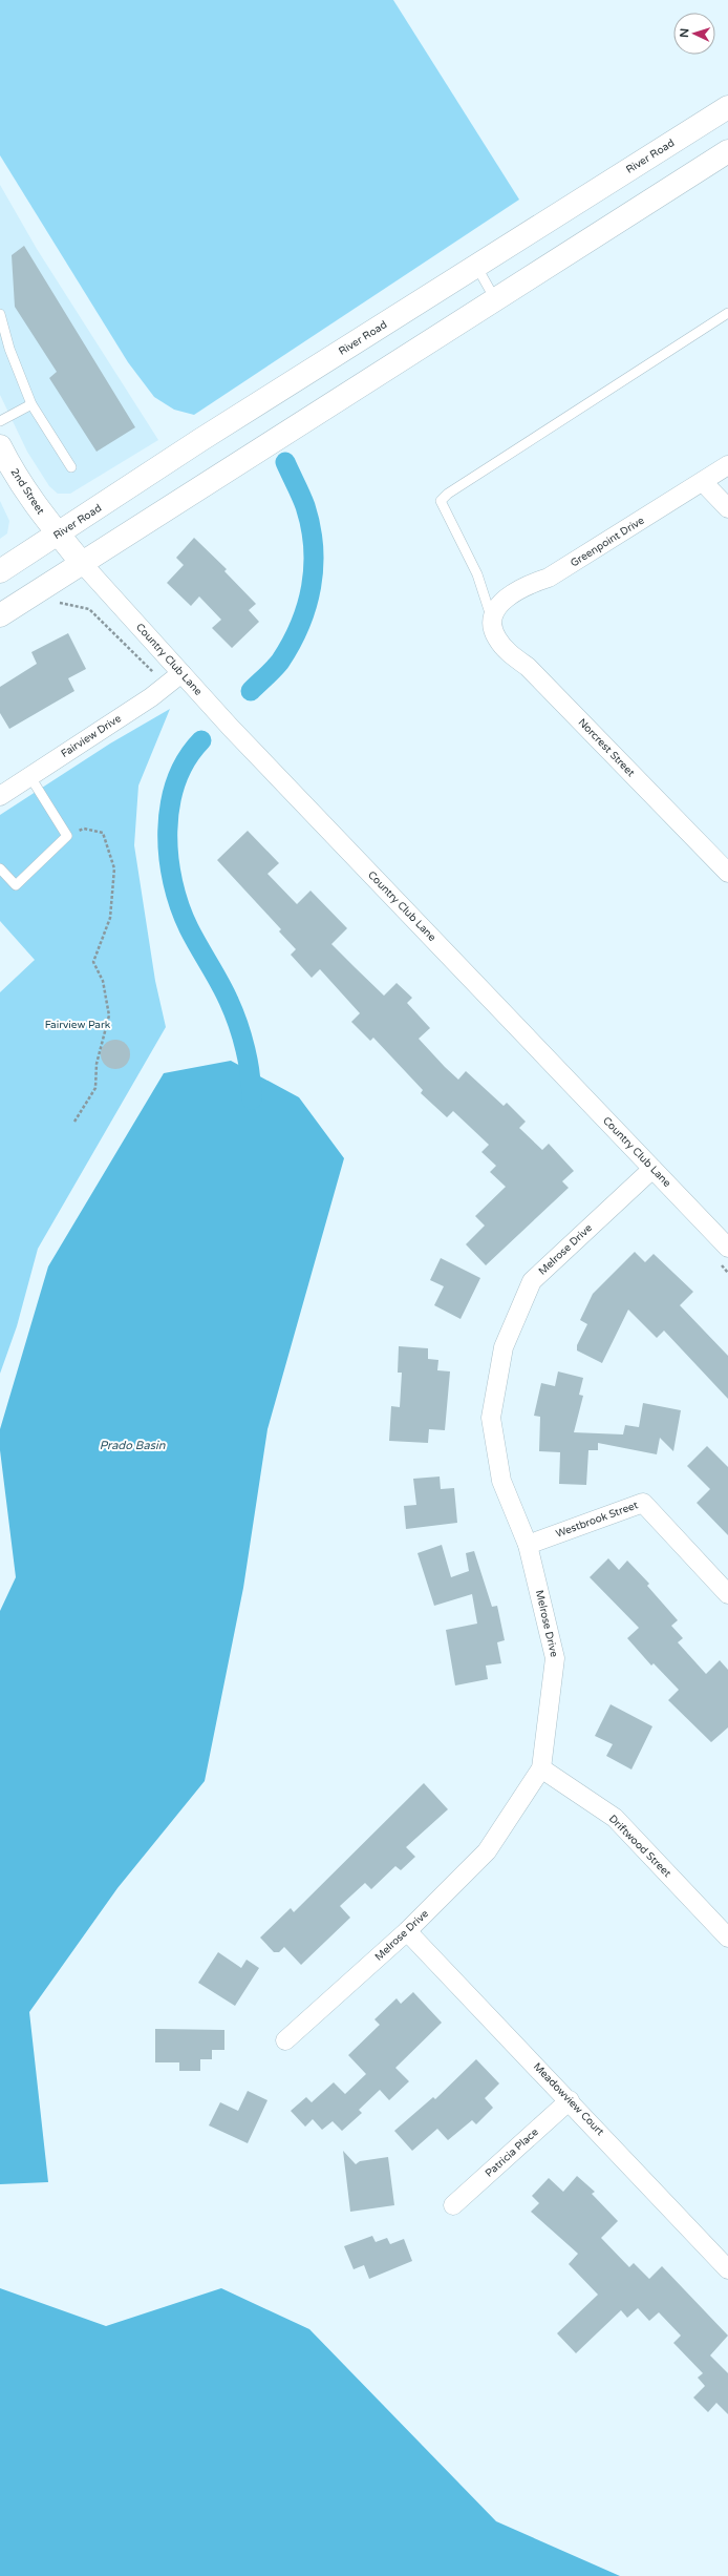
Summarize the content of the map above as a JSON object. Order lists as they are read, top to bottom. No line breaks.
{"streets":{"main road":["River Road","2nd Street"],"street":["Greenpoint Drive","Country Club Lane","Fairview Drive","Norcrest Street","Melrose Drive","Westbrook Street","Driftwood Street","Meadowview Court","Patricia Place"]},"crossings":[["River Road","2nd Street"],["2nd Street","Country Club Lane"],["Greenpoint Drive","Norcrest Street"],["Country Club Lane","Fairview Drive"],["Country Club Lane","Melrose Drive"],["Melrose Drive","Westbrook Street"],["Melrose Drive","Driftwood Street"],["Melrose Drive","Meadowview Court"],["Meadowview Court","Patricia Place"]],"water":["Prado Basin"],"parks":["Fairview Park"],"north":"left"}
